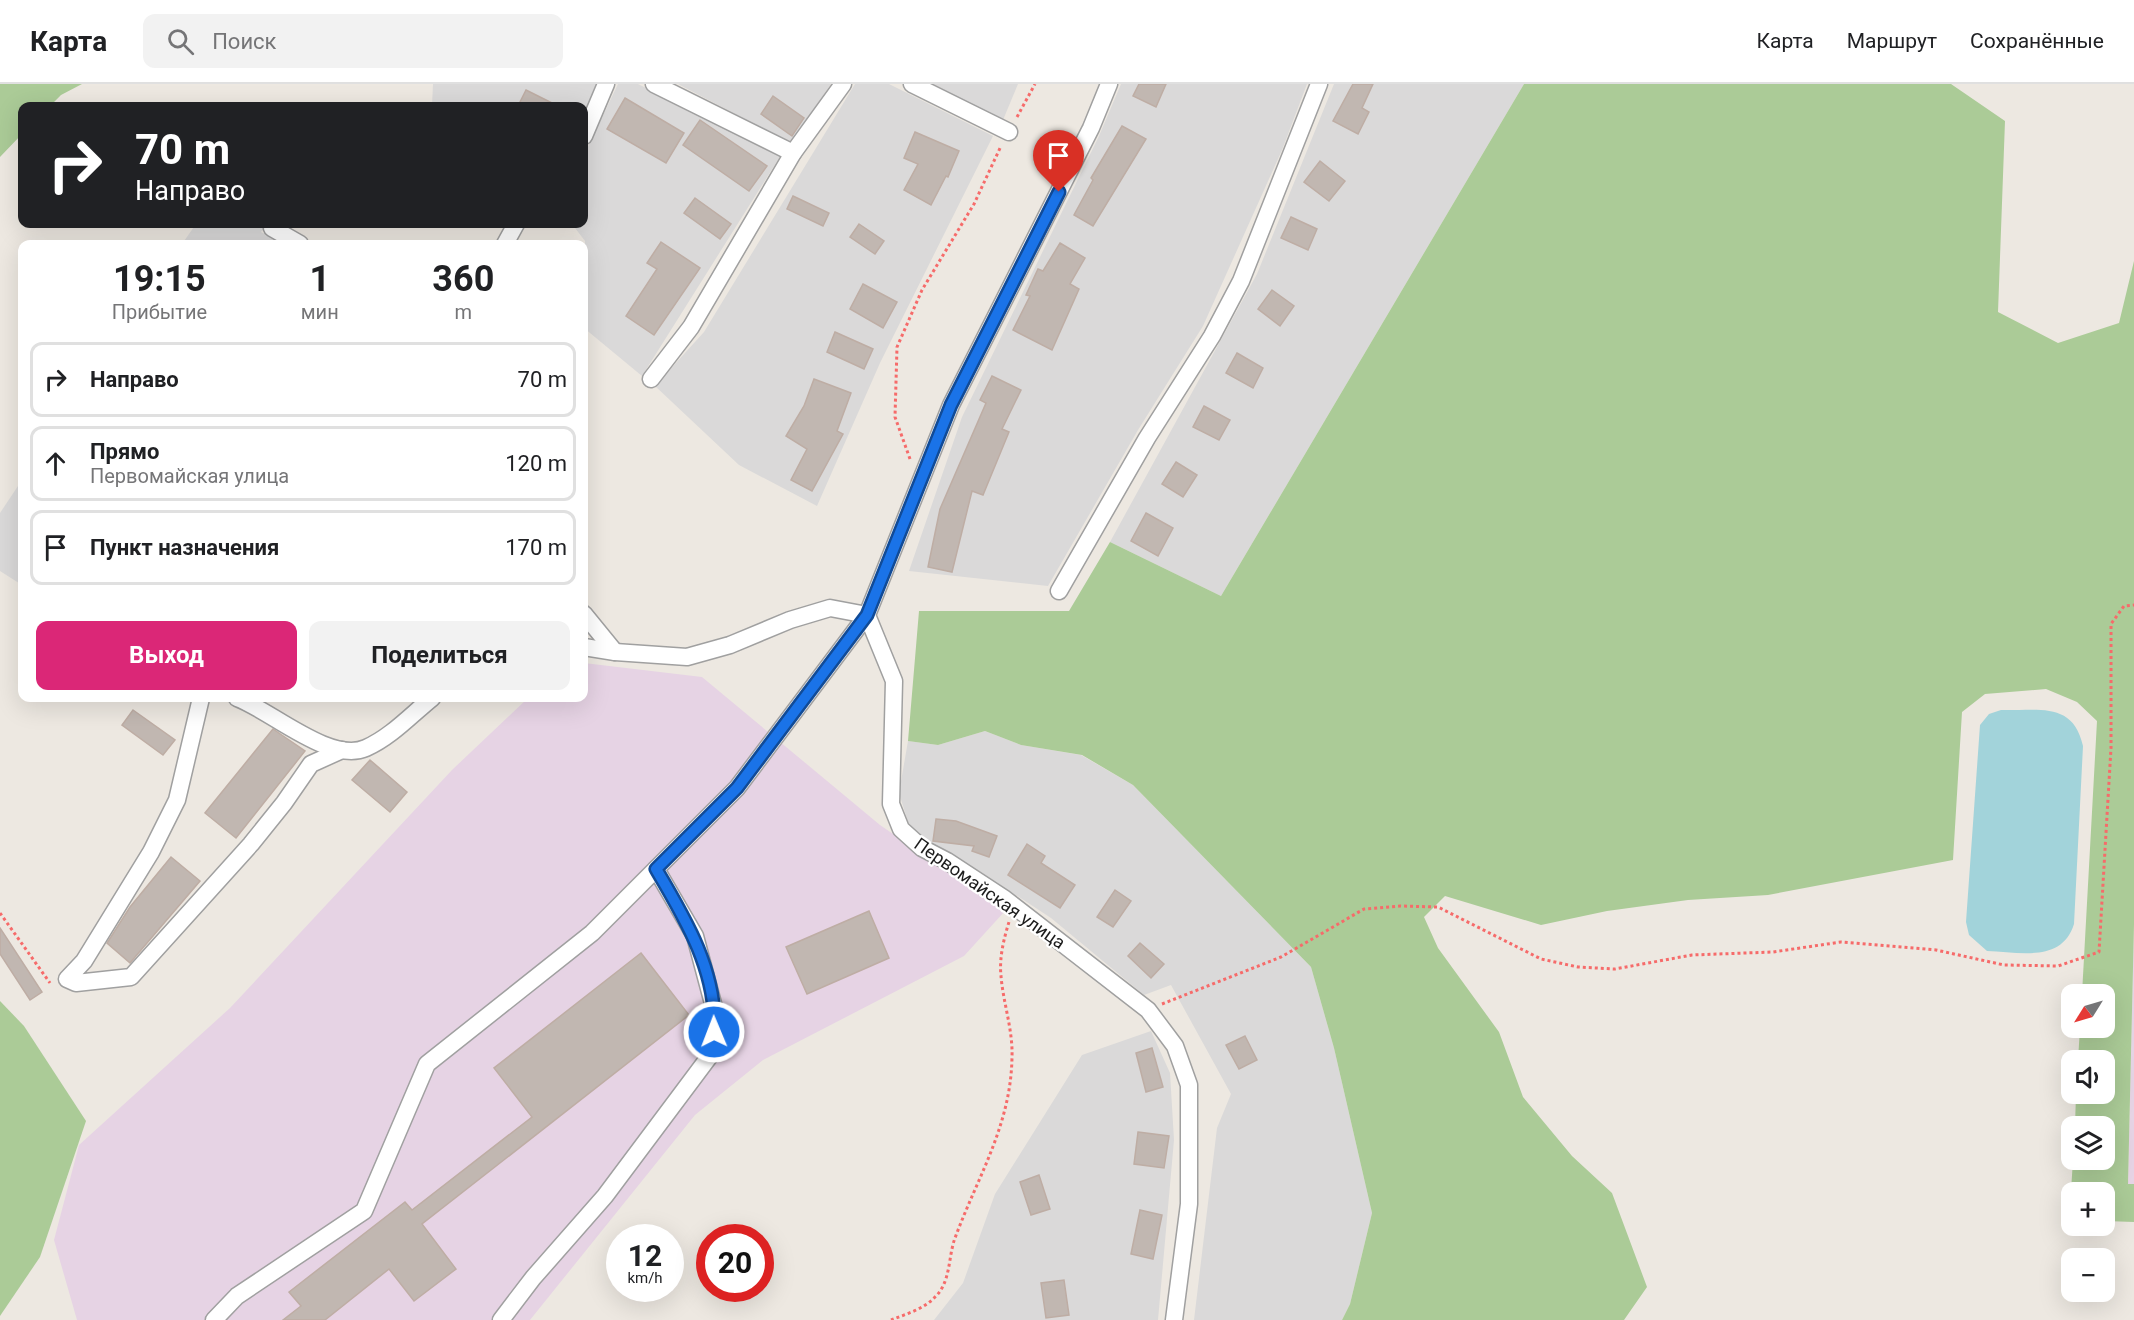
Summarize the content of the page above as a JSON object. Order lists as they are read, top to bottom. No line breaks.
{"streets":{"street":["Первомайская улица"]},"north":"bottom left","page":{"header":"Карта","search":"Поиск","nav":["Карта","Маршрут","Сохранённые"],"turn":["70 m","Направо"],"eta":["19:15","Прибытие","1","мин","360","m"],"list":[{"name":"Направо","value":"70 m"},{"name":"Прямо","note":"Первомайская улица","value":"120 m"},{"name":"Пункт назначения","value":"170 m"}],"buttons":["Выход","Поделиться"],"map_buttons":["+","−"],"speed":"12 km/h","limit":"20"}}
